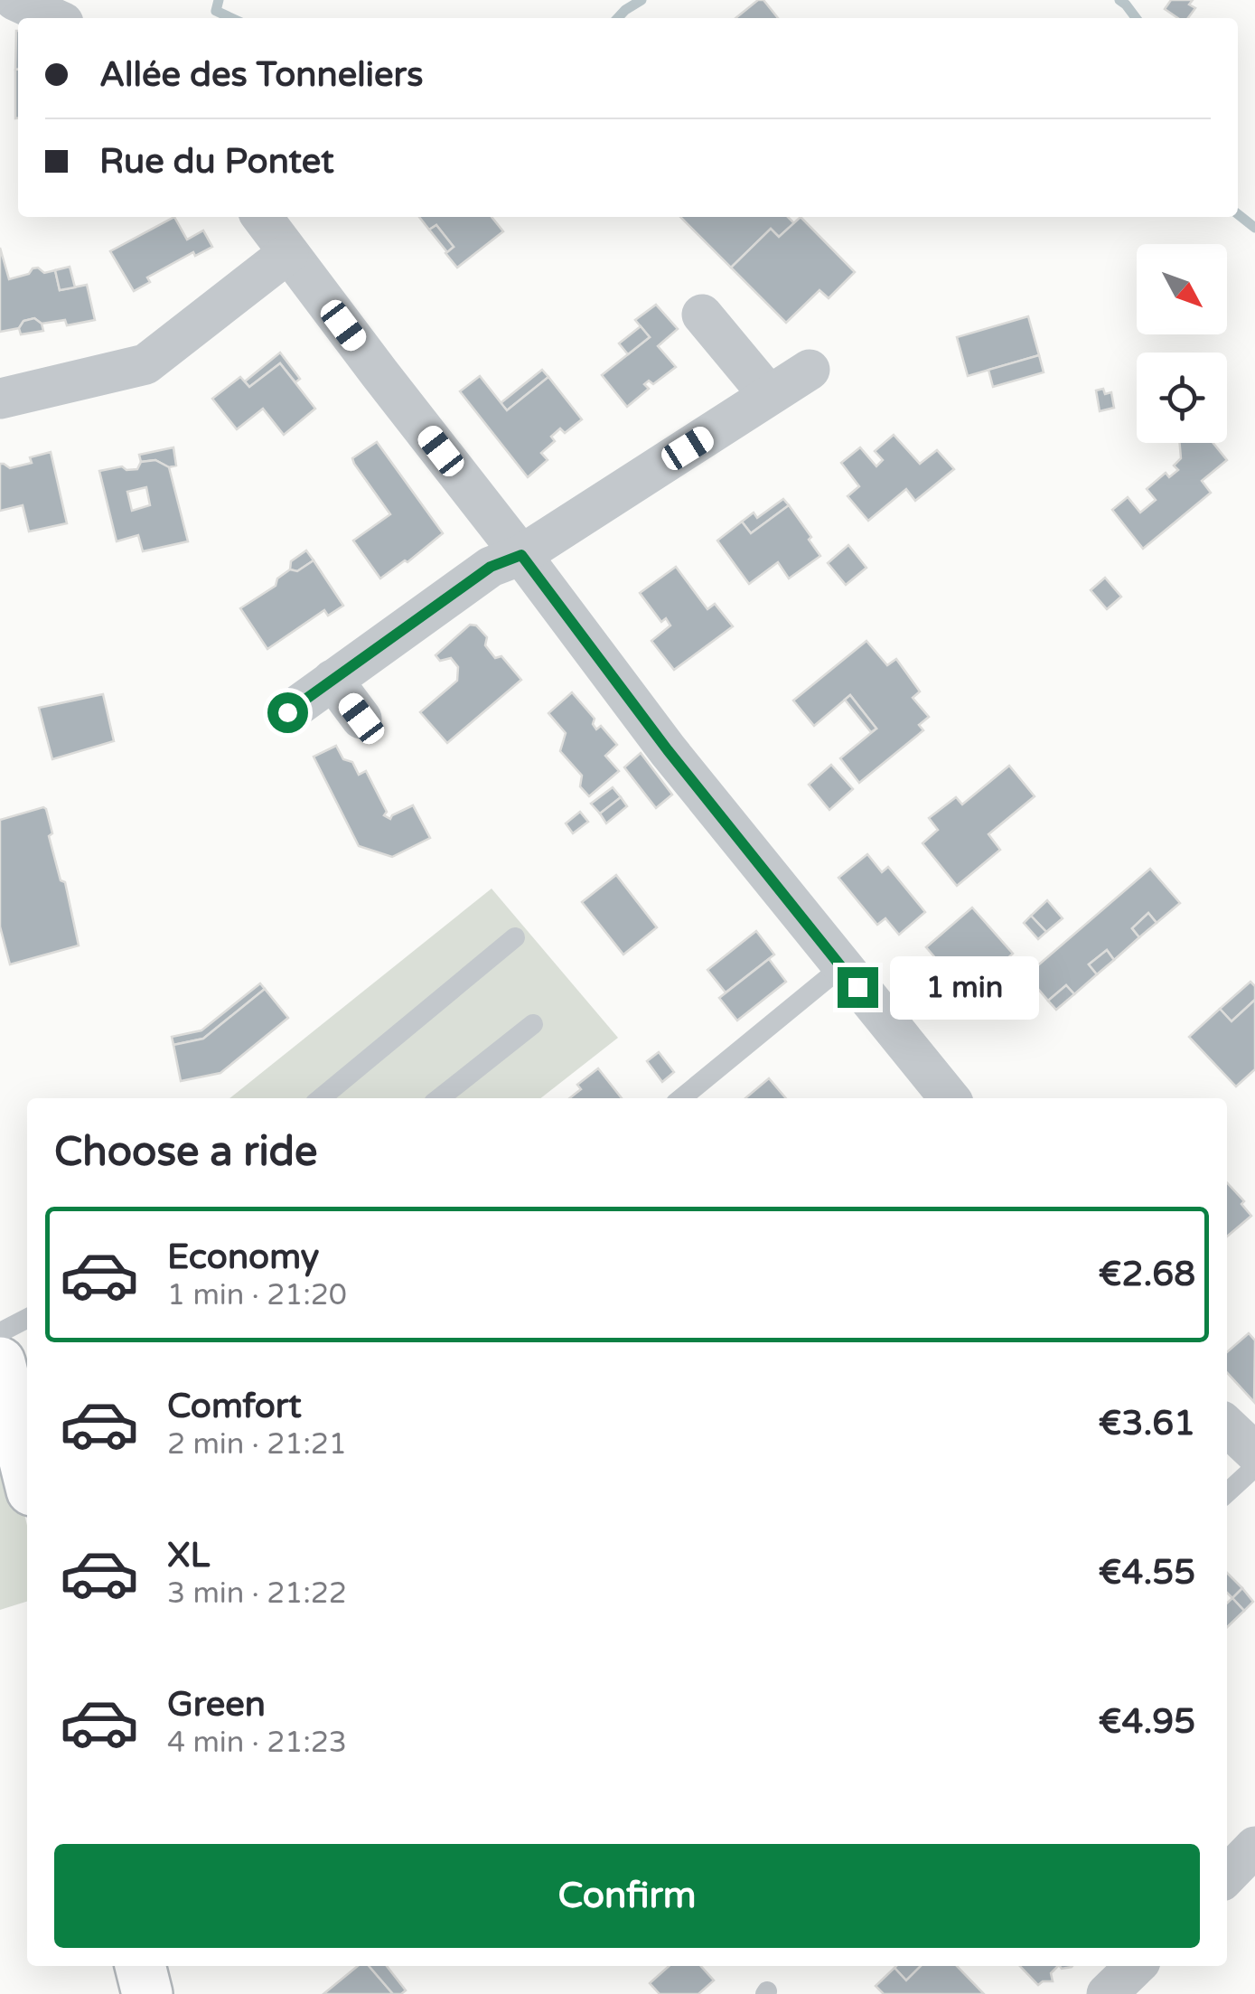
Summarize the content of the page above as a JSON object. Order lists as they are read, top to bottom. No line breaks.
{"north":"bottom right","page":{"banner":["Allée des Tonneliers","Rue du Pontet"],"bubble":"1 min","heading":"Choose a ride","list":[{"name":"Economy","note":"1 min · 21:20","value":"€2.68"},{"name":"Comfort","note":"2 min · 21:21","value":"€3.61"},{"name":"XL","note":"3 min · 21:22","value":"€4.55"},{"name":"Green","note":"4 min · 21:23","value":"€4.95"}],"buttons":"Confirm"}}
